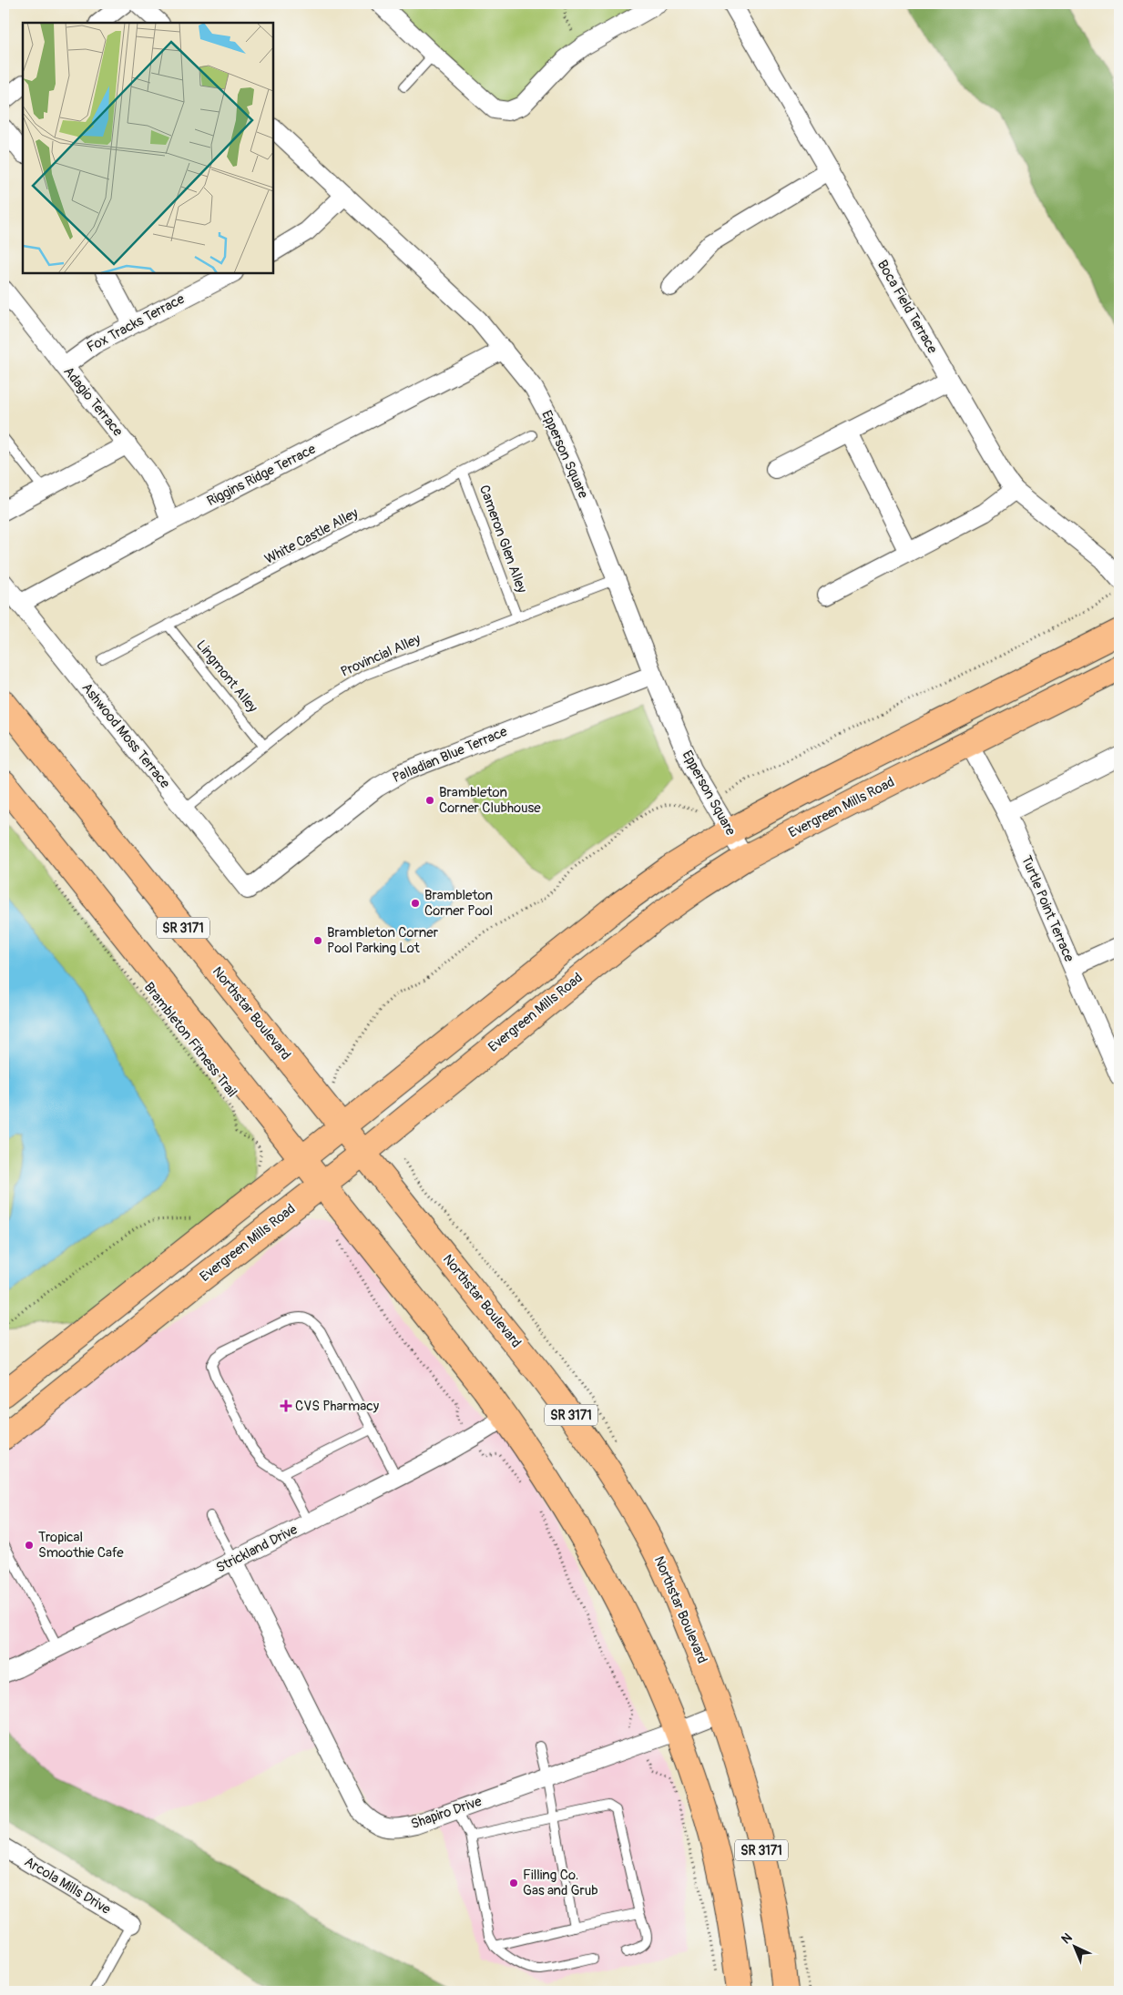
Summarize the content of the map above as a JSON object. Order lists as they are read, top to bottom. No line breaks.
{"streets":{"main road":["Evergreen Mills Road","SR 3171","Northstar Boulevard"],"street":["Boca Field Terrace","Fox Tracks Terrace","Adagio Terrace","Epperson Square","Riggins Ridge Terrace","Ashwood Moss Terrace","Palladian Blue Terrace","Turtle Point Terrace","Strickland Drive","Shapiro Drive","Arcola Mills Drive"],"lane":["White Castle Alley","Cameron Glen Alley","Provincial Alley","Lingmont Alley"],"path":["Brambleton Fitness Trail"]},"crossings":[["Fox Tracks Terrace","Adagio Terrace"],["Adagio Terrace","Riggins Ridge Terrace"],["Epperson Square","Riggins Ridge Terrace"],["Epperson Square","Provincial Alley"],["Epperson Square","Palladian Blue Terrace"],["Epperson Square","Evergreen Mills Road"],["Riggins Ridge Terrace","Ashwood Moss Terrace"],["White Castle Alley","Cameron Glen Alley"],["White Castle Alley","Lingmont Alley"],["Cameron Glen Alley","Provincial Alley"],["Provincial Alley","Lingmont Alley"],["Provincial Alley","Ashwood Moss Terrace"],["Ashwood Moss Terrace","Palladian Blue Terrace"],["Evergreen Mills Road","Turtle Point Terrace"],["Evergreen Mills Road","SR 3171"],["Evergreen Mills Road","Northstar Boulevard"],["SR 3171","Strickland Drive"],["SR 3171","Shapiro Drive"],["Northstar Boulevard","Shapiro Drive"],["Strickland Drive","Shapiro Drive"]],"places":{"other":["Brambleton Corner Clubhouse","Brambleton Corner Pool","Brambleton Corner Pool Parking Lot","Tropical Smoothie Cafe","Filling Co. Gas and Grub"],"health":["CVS Pharmacy"]},"north":"top left"}
